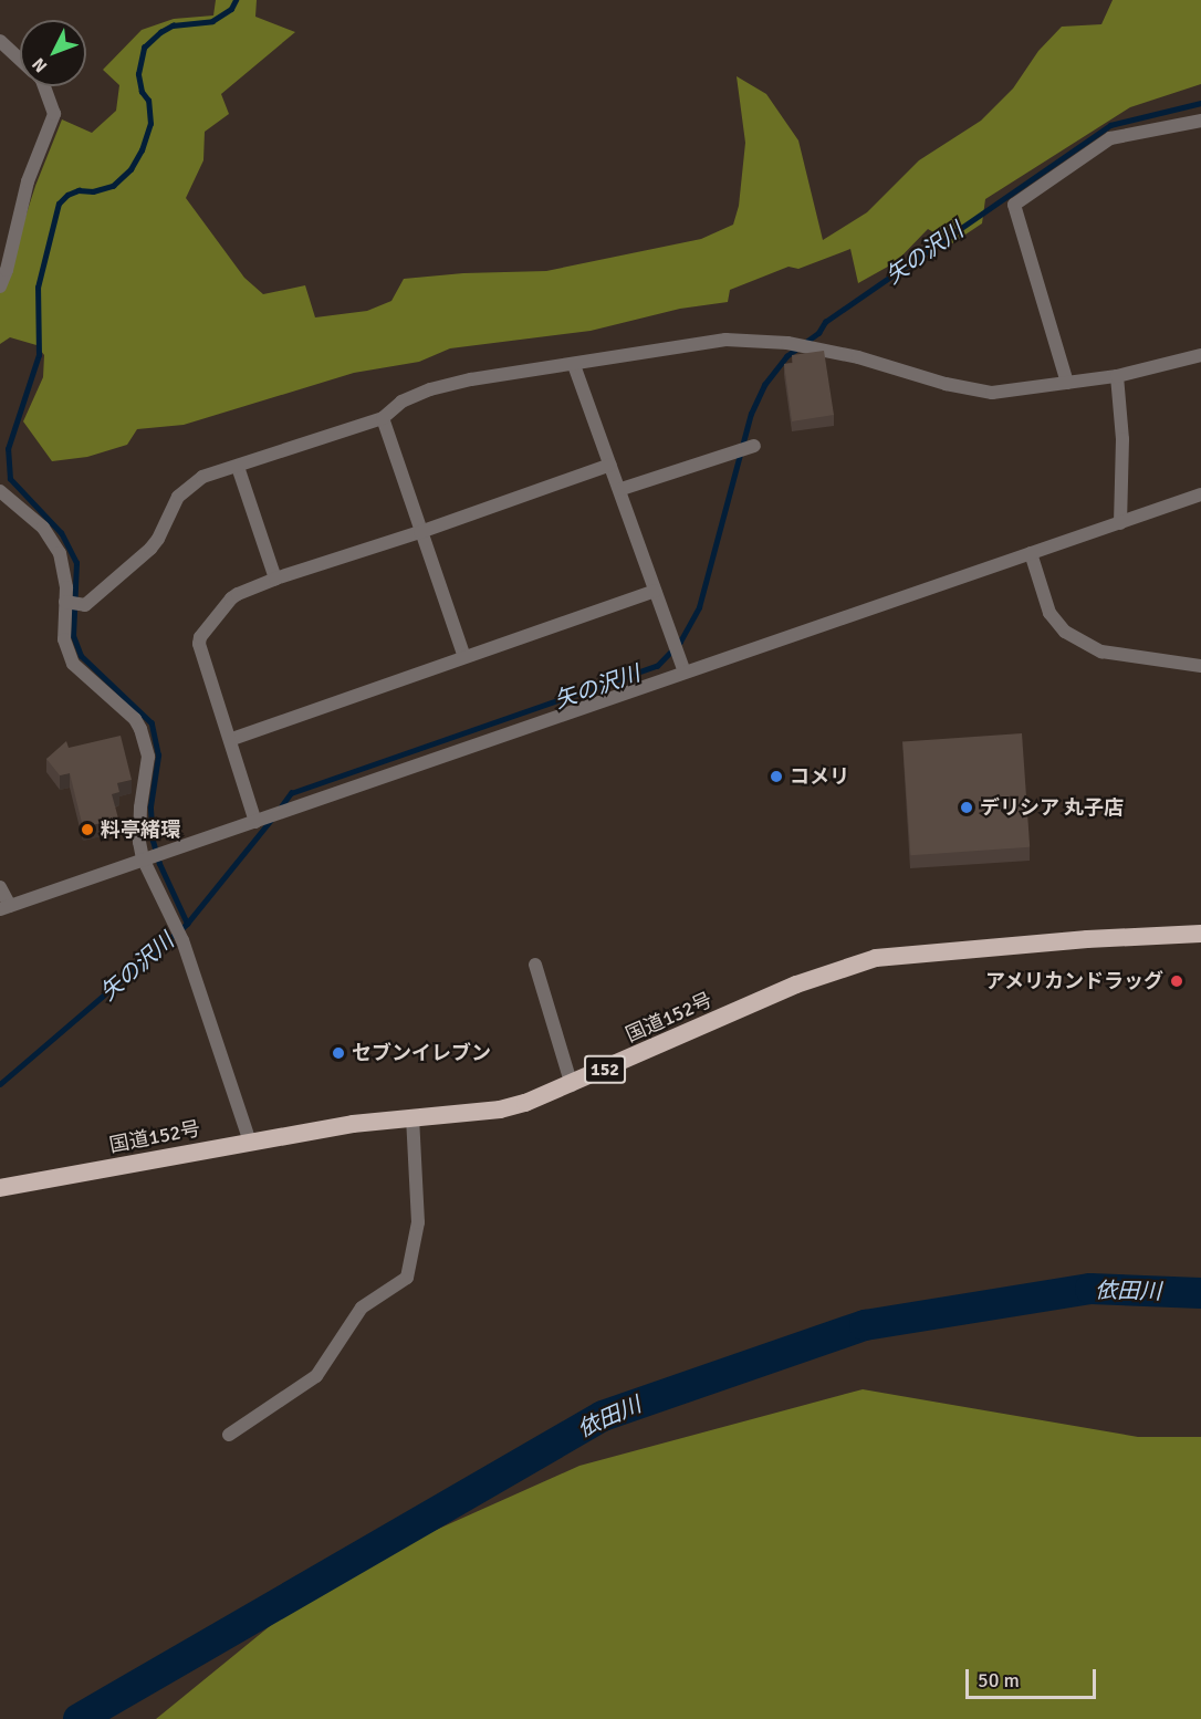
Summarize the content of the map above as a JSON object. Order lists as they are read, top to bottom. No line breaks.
{"streets":{"highway":["国道152号","152"]},"water":["矢の沢川","依田川"],"places":["コメリ","デリシア 丸子店","料亭緒環","アメリカンドラッグ","セブンイレブン"],"scale_bar":"50 m","north":"bottom left"}
